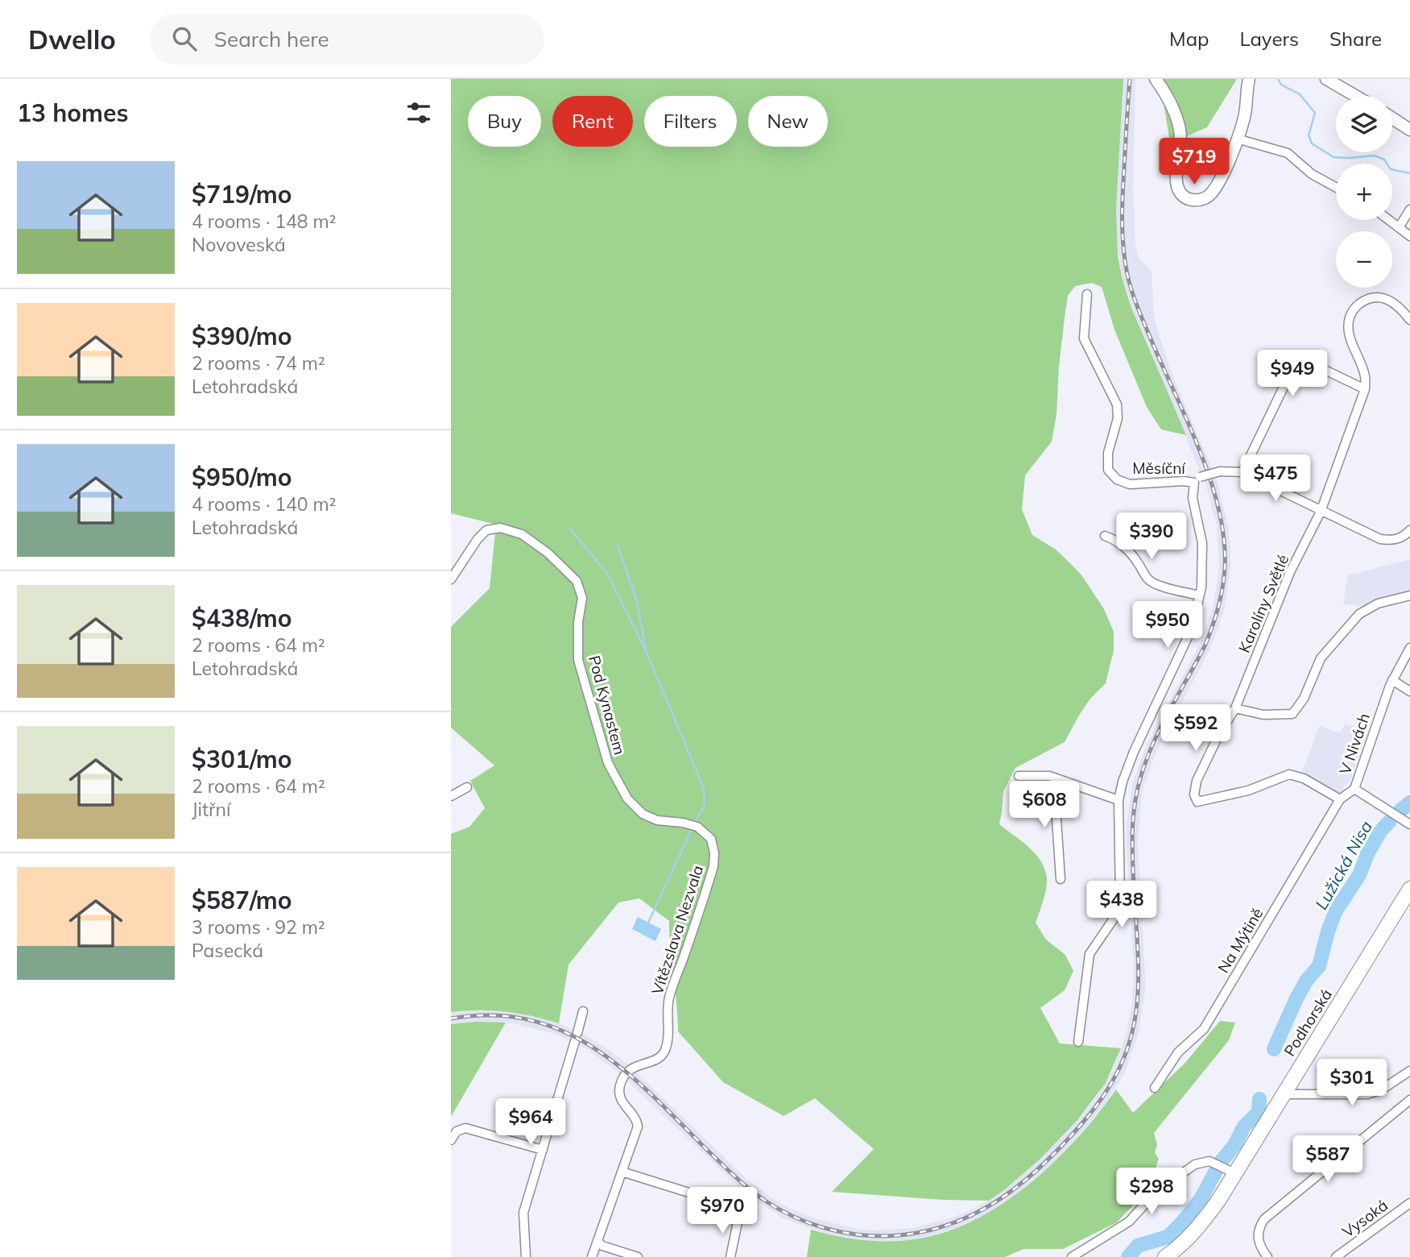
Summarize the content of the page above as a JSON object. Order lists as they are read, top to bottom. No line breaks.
{"streets":{"main road":["Podhorská"],"street":["Měsíční","Karolíny Světlé","Pod Kynastem","V Nivách","Vítězslava Nezvala","Na Mýtině","Vysoká"]},"crossings":[["Měsíční","Karolíny Světlé"],["Karolíny Světlé","Na Mýtině"],["Pod Kynastem","Vítězslava Nezvala"],["V Nivách","Na Mýtině"]],"water":["Lužická Nisa"],"page":{"header":"Dwello","search":"Search here","nav":["Map","Layers","Share"],"heading":"13 homes","map_buttons":["+","−"],"chip":["Buy","Rent","Filters","New"],"price":["$719","$949","$475","$390","$950","$592","$608","$438","$301","$964","$587","$298","$970"],"list":[{"name":"$719/mo","note":"4 rooms · 148 m² · Novoveská"},{"name":"$390/mo","note":"2 rooms · 74 m² · Letohradská"},{"name":"$950/mo","note":"4 rooms · 140 m² · Letohradská"},{"name":"$438/mo","note":"2 rooms · 64 m² · Letohradská"},{"name":"$301/mo","note":"2 rooms · 64 m² · Jitřní"},{"name":"$587/mo","note":"3 rooms · 92 m² · Pasecká"}]}}
